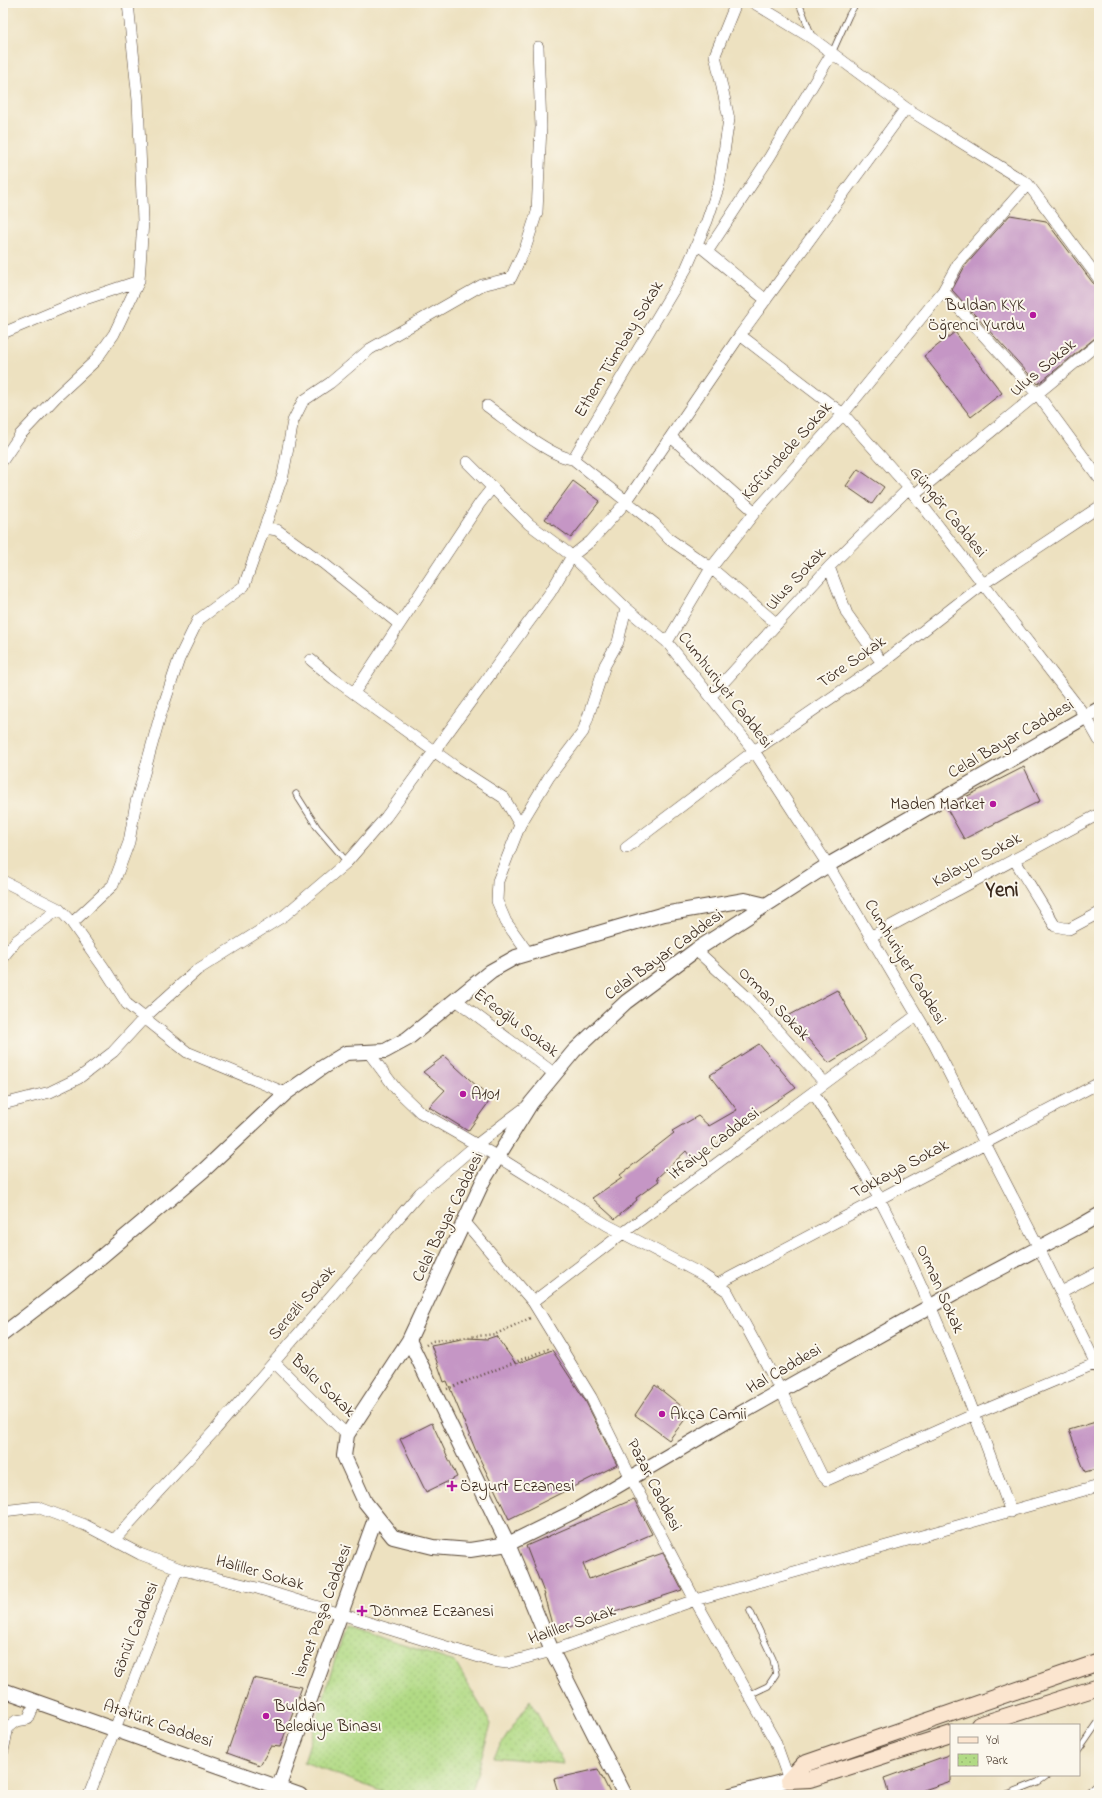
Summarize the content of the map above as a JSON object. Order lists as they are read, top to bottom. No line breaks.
{"streets":{"street":["Ethem Tümbay Sokak","Ulus Sokak","Köfündede Sokak","Güngör Caddesi","Töre Sokak","Cumhuriyet Caddesi","Celal Bayar Caddesi","Kalaycı Sokak","Orman Sokak","Efeoğlu Sokak","İtfaiye Caddesi","Tokkaya Sokak","Serezli Sokak","Hal Caddesi","Balcı Sokak","Pazar Caddesi","Haliller Sokak","İsmet Paşa Caddesi","Gönül Caddesi","Atatürk Caddesi"]},"crossings":[["Ulus Sokak","Güngör Caddesi"],["Ulus Sokak","Cumhuriyet Caddesi"],["Köfündede Sokak","Güngör Caddesi"],["Köfündede Sokak","Cumhuriyet Caddesi"],["Güngör Caddesi","Töre Sokak"],["Güngör Caddesi","Celal Bayar Caddesi"],["Töre Sokak","Cumhuriyet Caddesi"],["Cumhuriyet Caddesi","Celal Bayar Caddesi"],["Cumhuriyet Caddesi","Kalaycı Sokak"],["Cumhuriyet Caddesi","İtfaiye Caddesi"],["Cumhuriyet Caddesi","Tokkaya Sokak"],["Cumhuriyet Caddesi","Hal Caddesi"],["Celal Bayar Caddesi","Orman Sokak"],["Celal Bayar Caddesi","Efeoğlu Sokak"],["Celal Bayar Caddesi","Serezli Sokak"],["Celal Bayar Caddesi","Hal Caddesi"],["Celal Bayar Caddesi","Balcı Sokak"],["Celal Bayar Caddesi","Pazar Caddesi"],["Celal Bayar Caddesi","İsmet Paşa Caddesi"],["Orman Sokak","İtfaiye Caddesi"],["Orman Sokak","Tokkaya Sokak"],["Orman Sokak","Hal Caddesi"],["Orman Sokak","Haliller Sokak"],["İtfaiye Caddesi","Pazar Caddesi"],["Serezli Sokak","Balcı Sokak"],["Serezli Sokak","Haliller Sokak"],["Hal Caddesi","Pazar Caddesi"],["Hal Caddesi","İsmet Paşa Caddesi"],["Pazar Caddesi","Haliller Sokak"],["Haliller Sokak","İsmet Paşa Caddesi"],["Haliller Sokak","Gönül Caddesi"],["İsmet Paşa Caddesi","Atatürk Caddesi"],["Gönül Caddesi","Atatürk Caddesi"]],"districts":["Yeni"],"places":{"other":["Buldan KYK Öğrenci Yurdu","Maden Market","A101","Akça Camii","Buldan Belediye Binası"],"health":["Özyurt Eczanesi","Dönmez Eczanesi"]},"legend":["Yol","Park"]}
